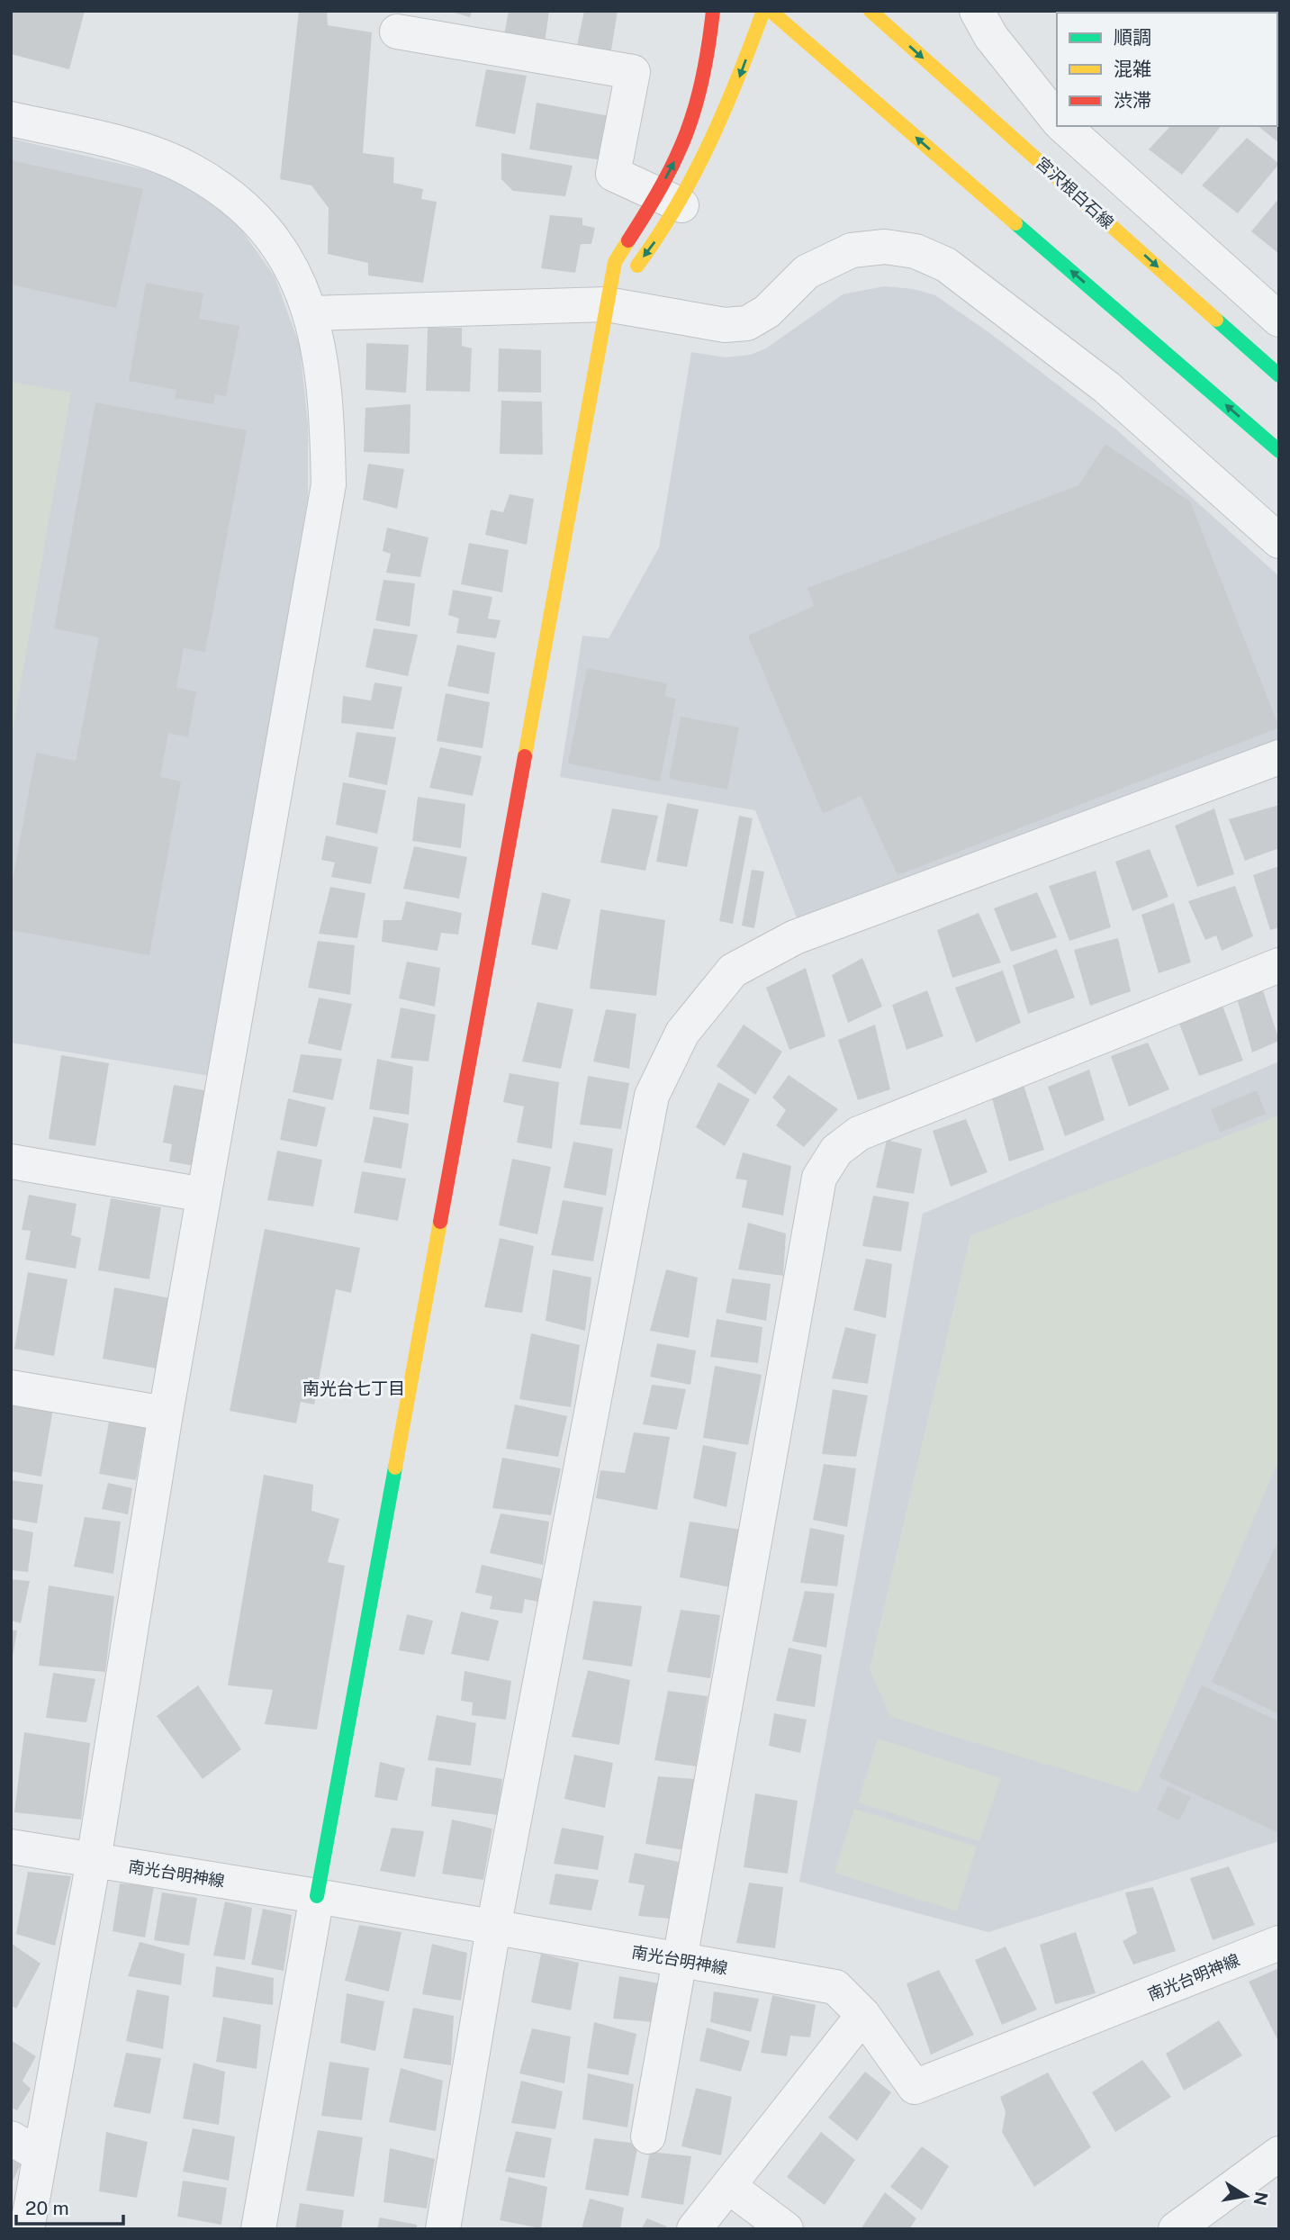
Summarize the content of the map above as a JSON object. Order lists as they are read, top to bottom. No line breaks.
{"streets":{"street":["宮沢根白石線","南光台明神線"]},"districts":["南光台七丁目"],"legend":["順調","混雑","渋滞"],"scale_bar":"20 m","north":"right"}
